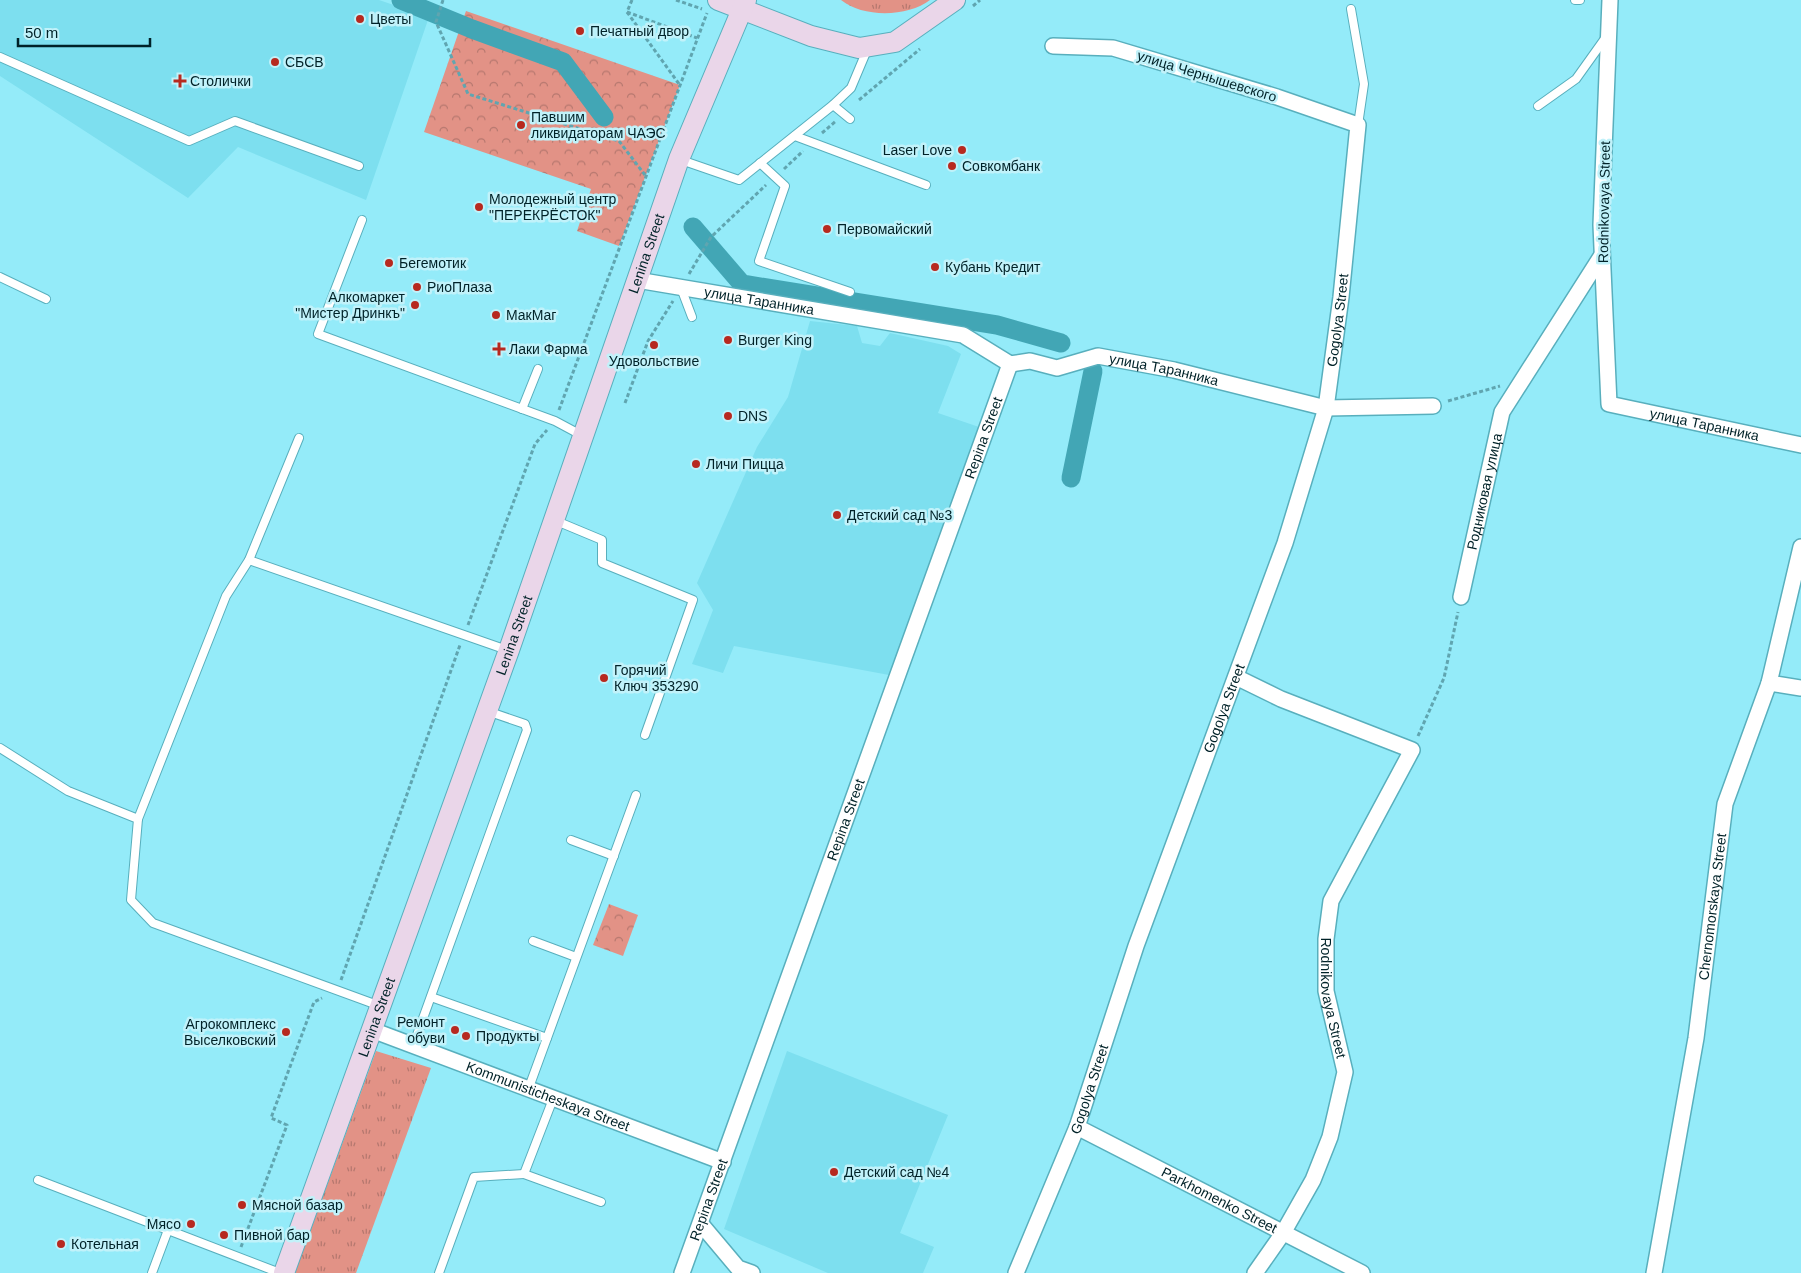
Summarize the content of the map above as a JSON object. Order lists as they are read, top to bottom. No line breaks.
{"streets":{"street":["улица Чернышевского","Rodnikovaya Street","Lenina Street","улица Таранника","Gogolya Street","Repina Street","Родниковая улица","Chernomorskaya Street","Kommunisticheskaya Street","Parkhomenko Street"]},"crossings":[["улица Чернышевского","Gogolya Street"],["Rodnikovaya Street","улица Таранника"],["Rodnikovaya Street","Родниковая улица"],["Rodnikovaya Street","Parkhomenko Street"],["Lenina Street","улица Таранника"],["Lenina Street","Kommunisticheskaya Street"],["улица Таранника","Gogolya Street"],["улица Таранника","Repina Street"],["Gogolya Street","Parkhomenko Street"],["Repina Street","Kommunisticheskaya Street"]],"places":{"other":["Цветы","Печатный двор","СБСВ","Павшим ликвидаторам ЧАЭС","Laser Love","Совкомбанк","Молодежный центр \"ПЕРЕКРЁСТОК\"","Первомайский","Бегемотик","Кубань Кредит","РиоПлаза","Алкомаркет \"Мистер Дринкъ\"","МакМаг","Burger King","Удовольствие","DNS","Личи Пицца","Детский сад №3","Горячий Ключ 353290","Ремонт обуви","Агрокомплекс Выселковский","Продукты","Детский сад №4","Мясной базар","Мясо","Пивной бар","Котельная"],"health":["Столички","Лаки Фарма"]},"scale_bar":"50 m"}
